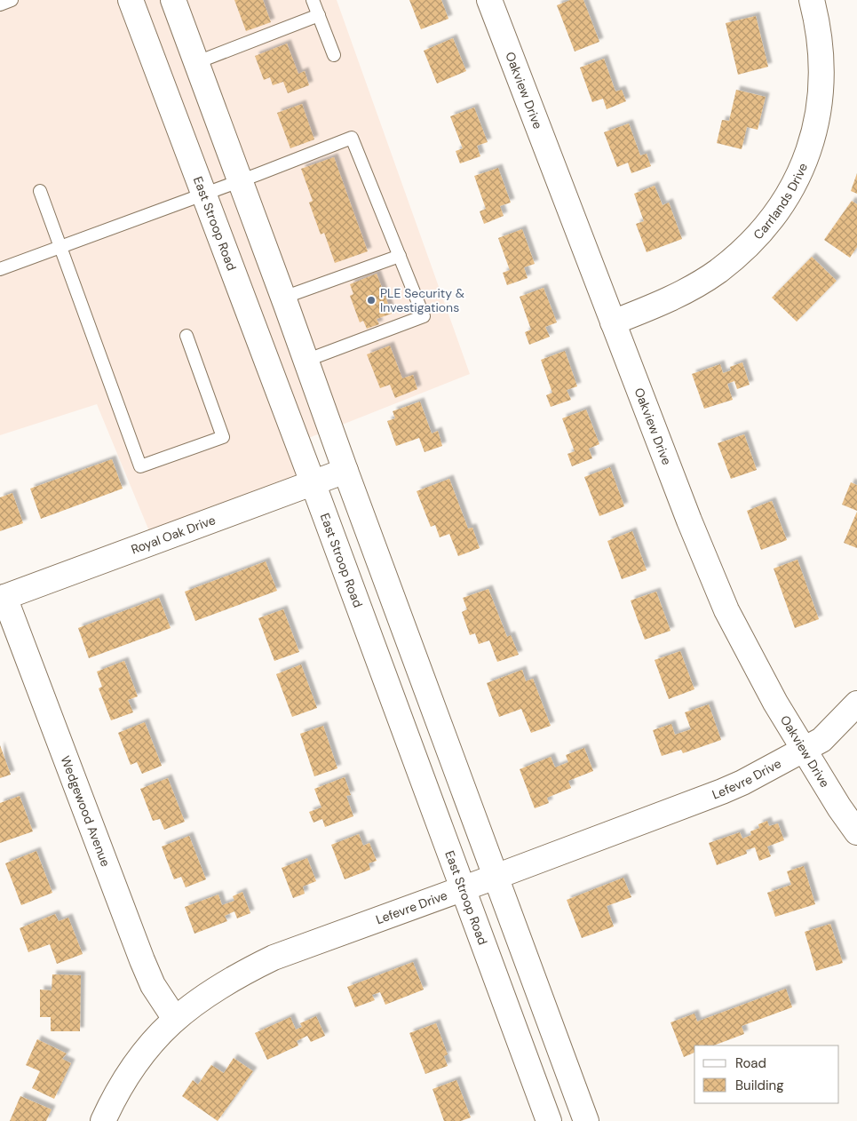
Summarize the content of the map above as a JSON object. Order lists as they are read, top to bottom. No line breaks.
{"streets":{"street":["Oakview Drive","Carrlands Drive","East Stroop Road","Royal Oak Drive","Lefevre Drive","Wedgewood Avenue"]},"crossings":[["Oakview Drive","Carrlands Drive"],["Oakview Drive","Lefevre Drive"],["East Stroop Road","Royal Oak Drive"],["East Stroop Road","Lefevre Drive"],["Royal Oak Drive","Wedgewood Avenue"],["Lefevre Drive","Wedgewood Avenue"]],"places":["PLE Security & Investigations"],"legend":["Road","Building"]}
